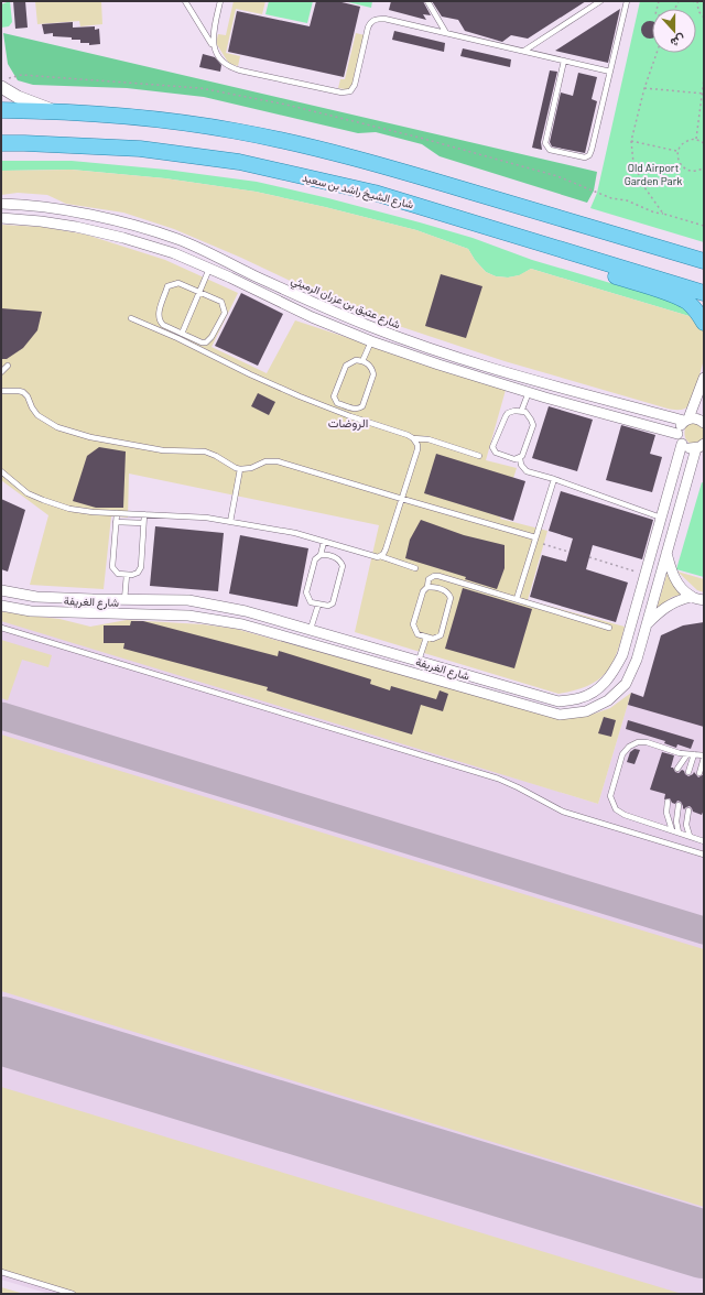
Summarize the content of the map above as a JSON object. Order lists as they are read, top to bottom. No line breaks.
{"streets":{"main road":["شارع الشيخ راشد بن سعيد"],"street":["شارع عتيق بن عزران الرميثي","شارع الغريفة"]},"districts":["الروضات"],"parks":["Old Airport Garden Park"],"north":"bottom"}
